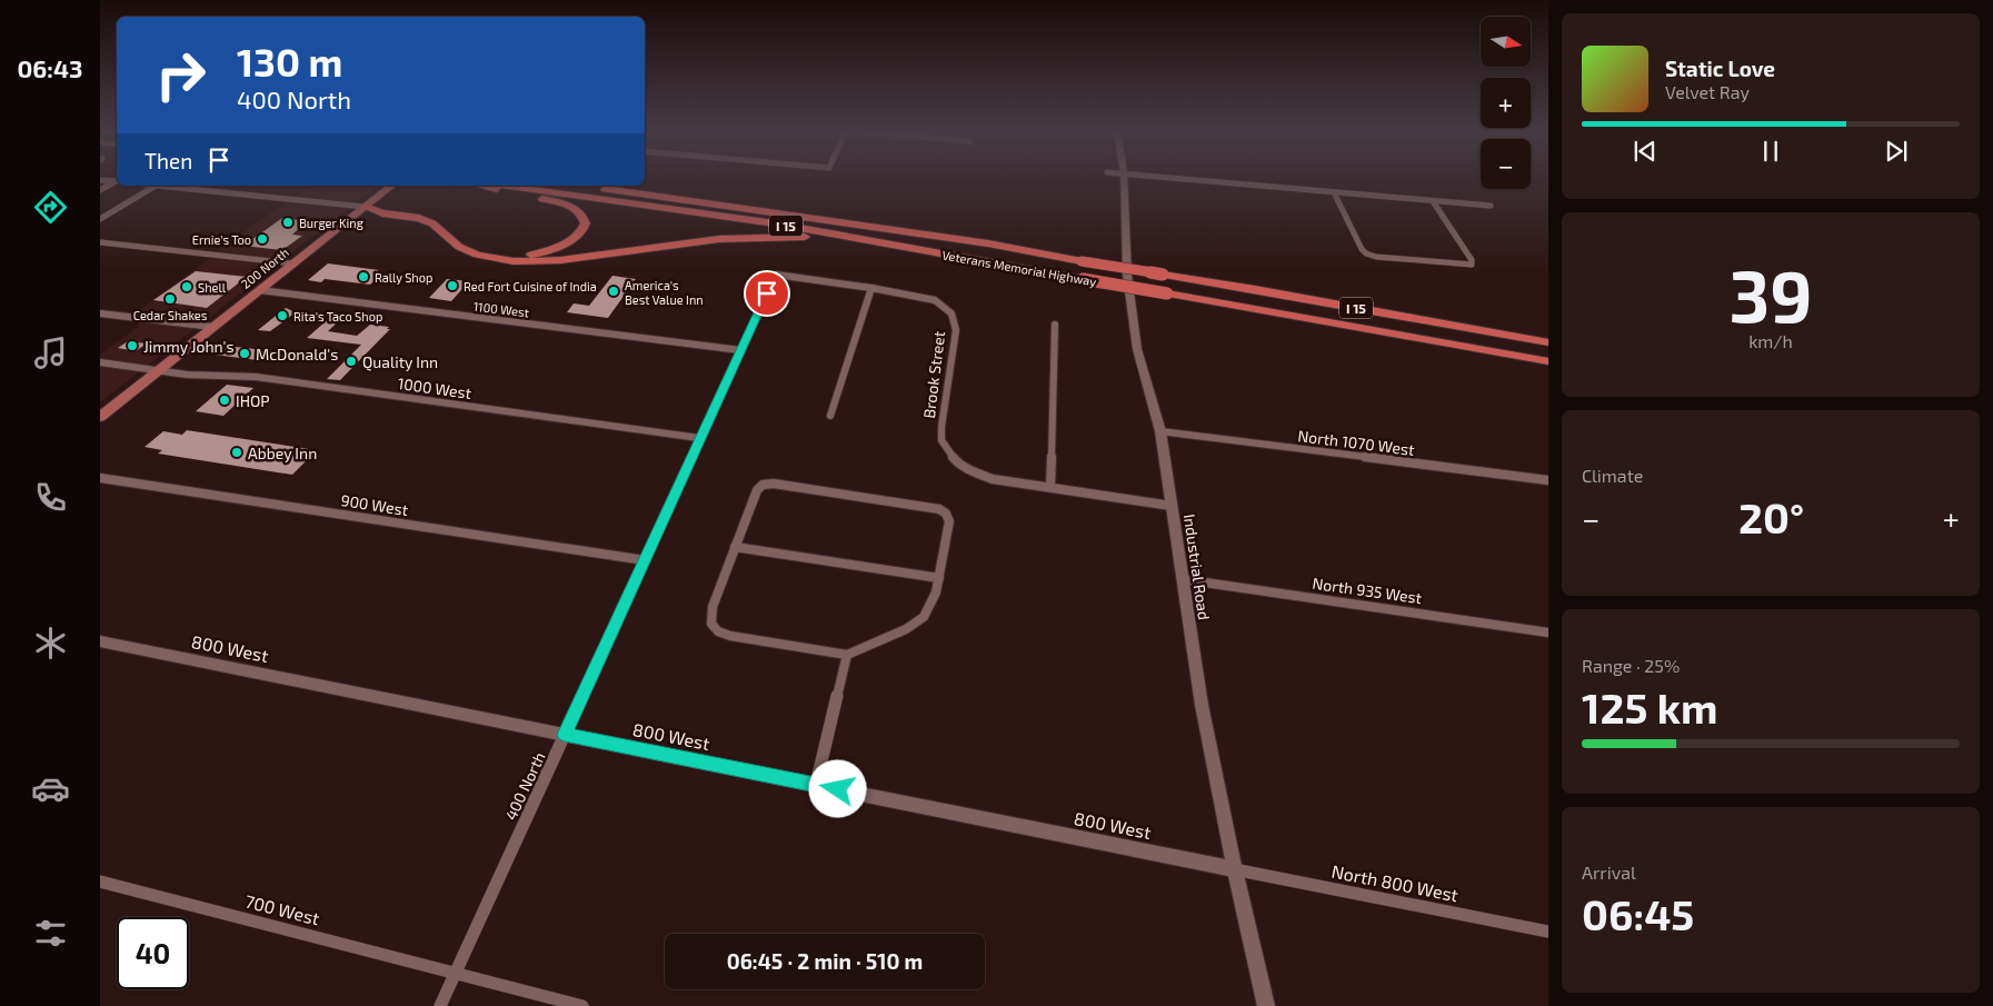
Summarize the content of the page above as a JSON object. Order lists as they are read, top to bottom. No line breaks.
{"streets":{"highway":["I 15","Veterans Memorial Highway"],"main road":["200 North"],"street":["1100 West","Brook Street","1000 West","North 1070 West","900 West","Industrial Road","North 935 West","800 West","400 North","North 800 West","700 West"]},"crossings":[["200 North","1100 West"],["200 North","1000 West"],["1100 West","400 North"],["Brook Street","Industrial Road"],["Brook Street","400 North"],["1000 West","400 North"],["North 1070 West","Industrial Road"],["900 West","400 North"],["Industrial Road","North 935 West"],["Industrial Road","800 West"],["Industrial Road","North 800 West"],["800 West","400 North"],["800 West","North 800 West"],["400 North","700 West"]],"places":["Burger King","Ernie's Too","Rally Shop","Red Fort Cuisine of India","Shell","America's Best Value Inn","Cedar Shakes","Rita's Taco Shop","Jimmy John's","McDonald's","Quality Inn","IHOP","Abbey Inn"],"north":"right","page":{"tabs":"06:43","map_buttons":["+","−"],"turn":["130 m","400 North"],"song":["Static Love","Velvet Ray"],"then":"Then","tile":[["39","km/h"],"Climate",["Range · 25%","125 km"],["Arrival","06:45"]],"heat":["−","20°","+"],"limit":"40","trip":"06:45 · 2 min · 510 m"}}
